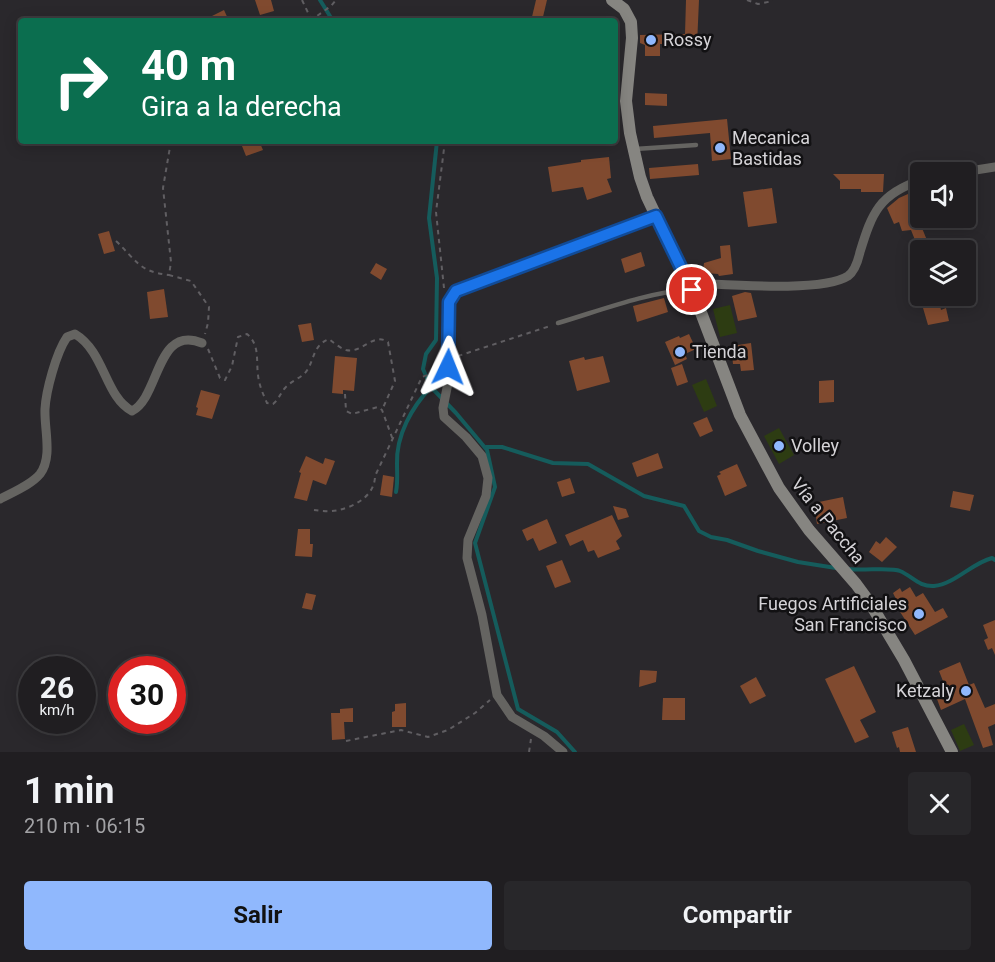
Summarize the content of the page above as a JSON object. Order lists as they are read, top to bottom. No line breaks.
{"streets":{"main road":["Vía a Paccha"]},"places":["Rossy","Mecanica Bastidas","Tienda","Volley","Fuegos Artificiales San Francisco","Ketzaly"],"page":{"turn":["40 m","Gira a la derecha"],"speed":"26 km/h","limit":"30","heading":["1 min","210 m · 06:15"],"buttons":["Salir","Compartir"]}}
